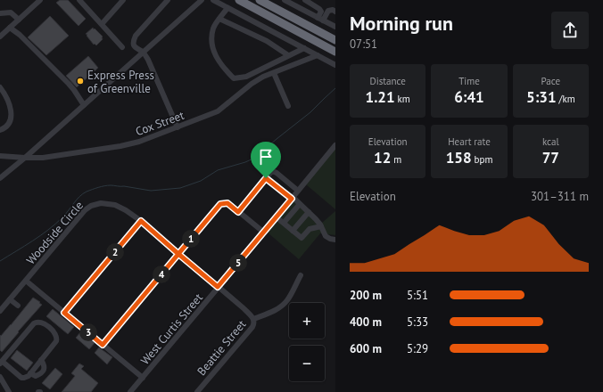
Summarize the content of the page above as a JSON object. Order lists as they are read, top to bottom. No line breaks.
{"streets":{"street":["Cox Street","Woodside Circle","West Curtis Street","Beattie Street"]},"crossings":[["Woodside Circle","West Curtis Street"],["Woodside Circle","Beattie Street"],["West Curtis Street","Beattie Street"]],"places":["Express Press of Greenville"],"page":{"heading":["Morning run","07:51"],"stats":[["Distance","1.21 km"],["Time","6:41"],["Pace","5:31 /km"],["Elevation","12 m"],["Heart rate","158 bpm"],["kcal","77"]],"chart":["Elevation","301–311 m"],"pins":["1","2","5","4","3"],"list":[{"name":"200 m","note":"5:51"},{"name":"400 m","note":"5:33"},{"name":"600 m","note":"5:29"}],"map_buttons":["+","−"]}}
